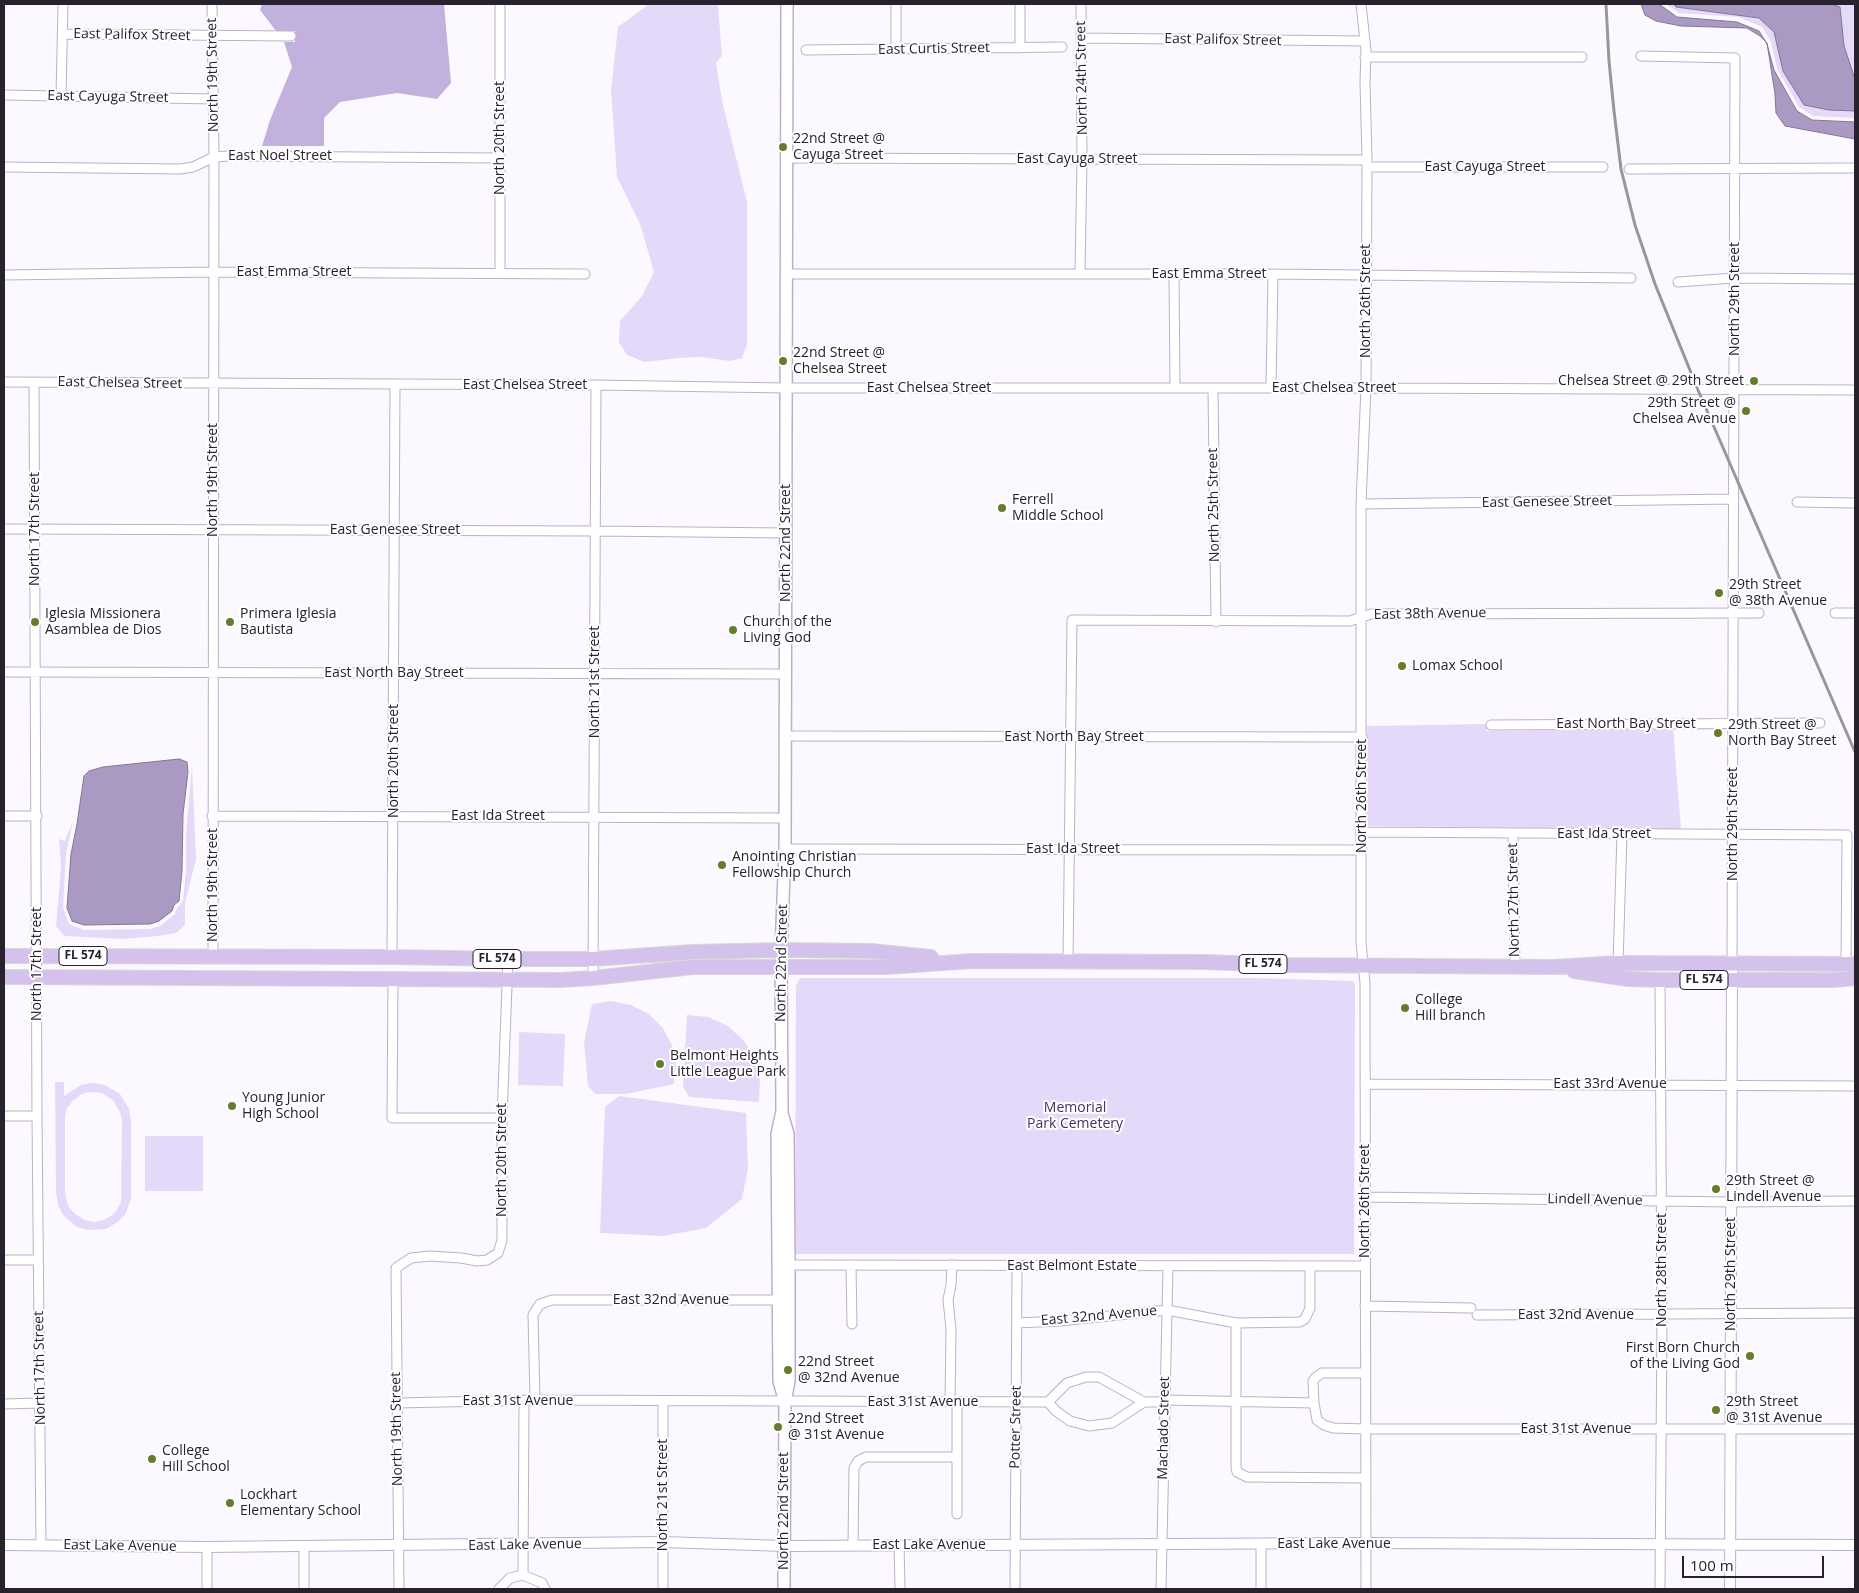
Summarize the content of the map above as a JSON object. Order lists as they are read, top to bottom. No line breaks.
{"streets":{"main road":["North 22nd Street","FL 574"],"street":["East Palifox Street","East Curtis Street","North 19th Street","North 24th Street","East Cayuga Street","North 20th Street","East Noel Street","East Emma Street","North 29th Street","North 26th Street","East Chelsea Street","East Genesee Street","North 25th Street","North 17th Street","East 38th Avenue","East North Bay Street","North 21st Street","East Ida Street","North 27th Street","East 33rd Avenue","Lindell Avenue","East Belmont Estate","North 28th Street","East 32nd Avenue","East 31st Avenue","Potter Street","Machado Street","East Lake Avenue"]},"crossings":[["East Palifox Street","North 19th Street"],["East Palifox Street","North 24th Street"],["East Palifox Street","North 26th Street"],["North 19th Street","East Cayuga Street"],["North 19th Street","North 20th Street"],["North 19th Street","East Noel Street"],["North 19th Street","East Emma Street"],["North 19th Street","East Chelsea Street"],["North 19th Street","East Genesee Street"],["North 19th Street","East North Bay Street"],["North 19th Street","East Ida Street"],["North 19th Street","FL 574"],["North 19th Street","East 31st Avenue"],["North 19th Street","East Lake Avenue"],["North 24th Street","East Cayuga Street"],["North 24th Street","East Emma Street"],["East Cayuga Street","North 26th Street"],["East Cayuga Street","North 22nd Street"],["North 20th Street","East Noel Street"],["North 20th Street","East Emma Street"],["North 20th Street","East Chelsea Street"],["North 20th Street","East Genesee Street"],["North 20th Street","East North Bay Street"],["North 20th Street","East Ida Street"],["North 20th Street","FL 574"],["East Emma Street","North 26th Street"],["East Emma Street","North 22nd Street"],["North 29th Street","East Chelsea Street"],["North 29th Street","East Genesee Street"],["North 29th Street","East 38th Avenue"],["North 29th Street","East North Bay Street"],["North 29th Street","East Ida Street"],["North 29th Street","FL 574"],["North 29th Street","East 33rd Avenue"],["North 29th Street","Lindell Avenue"],["North 29th Street","East 32nd Avenue"],["North 29th Street","East 31st Avenue"],["North 29th Street","East Lake Avenue"],["North 26th Street","East Chelsea Street"],["North 26th Street","East Genesee Street"],["North 26th Street","East 38th Avenue"],["North 26th Street","East North Bay Street"],["North 26th Street","East Ida Street"],["North 26th Street","FL 574"],["North 26th Street","East 33rd Avenue"],["North 26th Street","Lindell Avenue"],["North 26th Street","East Belmont Estate"],["North 26th Street","East 32nd Avenue"],["North 26th Street","East 31st Avenue"],["North 26th Street","East Lake Avenue"],["East Chelsea Street","North 25th Street"],["East Chelsea Street","North 17th Street"],["East Chelsea Street","North 22nd Street"],["East Chelsea Street","North 21st Street"],["East Genesee Street","North 17th Street"],["East Genesee Street","North 22nd Street"],["East Genesee Street","North 21st Street"],["North 25th Street","East 38th Avenue"],["North 17th Street","East North Bay Street"],["North 17th Street","FL 574"],["North 17th Street","East Lake Avenue"],["North 22nd Street","East North Bay Street"],["North 22nd Street","East Ida Street"],["North 22nd Street","FL 574"],["North 22nd Street","East Belmont Estate"],["North 22nd Street","East 32nd Avenue"],["North 22nd Street","East 31st Avenue"],["North 22nd Street","East Lake Avenue"],["East 38th Avenue","East North Bay Street"],["East North Bay Street","North 21st Street"],["North 21st Street","East Ida Street"],["North 21st Street","FL 574"],["North 21st Street","East 31st Avenue"],["North 21st Street","East Lake Avenue"],["East Ida Street","North 27th Street"],["East Ida Street","FL 574"],["North 27th Street","FL 574"],["FL 574","North 28th Street"],["East 33rd Avenue","North 28th Street"],["Lindell Avenue","North 28th Street"],["East Belmont Estate","East 32nd Avenue"],["East Belmont Estate","Potter Street"],["East Belmont Estate","Machado Street"],["North 28th Street","East 32nd Avenue"],["North 28th Street","East 31st Avenue"],["North 28th Street","East Lake Avenue"],["East 32nd Avenue","East 31st Avenue"],["East 32nd Avenue","Potter Street"],["East 32nd Avenue","Machado Street"],["East 31st Avenue","Potter Street"],["Potter Street","East Lake Avenue"],["Machado Street","East Lake Avenue"]],"parks":["Memorial Park Cemetery"],"places":["22nd Street @ Cayuga Street","22nd Street @ Chelsea Street","Chelsea Street @ 29th Street","29th Street @ Chelsea Avenue","Ferrell Middle School","29th Street @ 38th Avenue","Iglesia Missionera Asamblea de Dios","Primera Iglesia Bautista","Church of the Living God","Lomax School","29th Street @ North Bay Street","Anointing Christian Fellowship Church","College Hill branch","Belmont Heights Little League Park","Young Junior High School","29th Street @ Lindell Avenue","First Born Church of the Living God","22nd Street @ 32nd Avenue","29th Street @ 31st Avenue","22nd Street @ 31st Avenue","College Hill School","Lockhart Elementary School"],"scale_bar":"100 m"}
